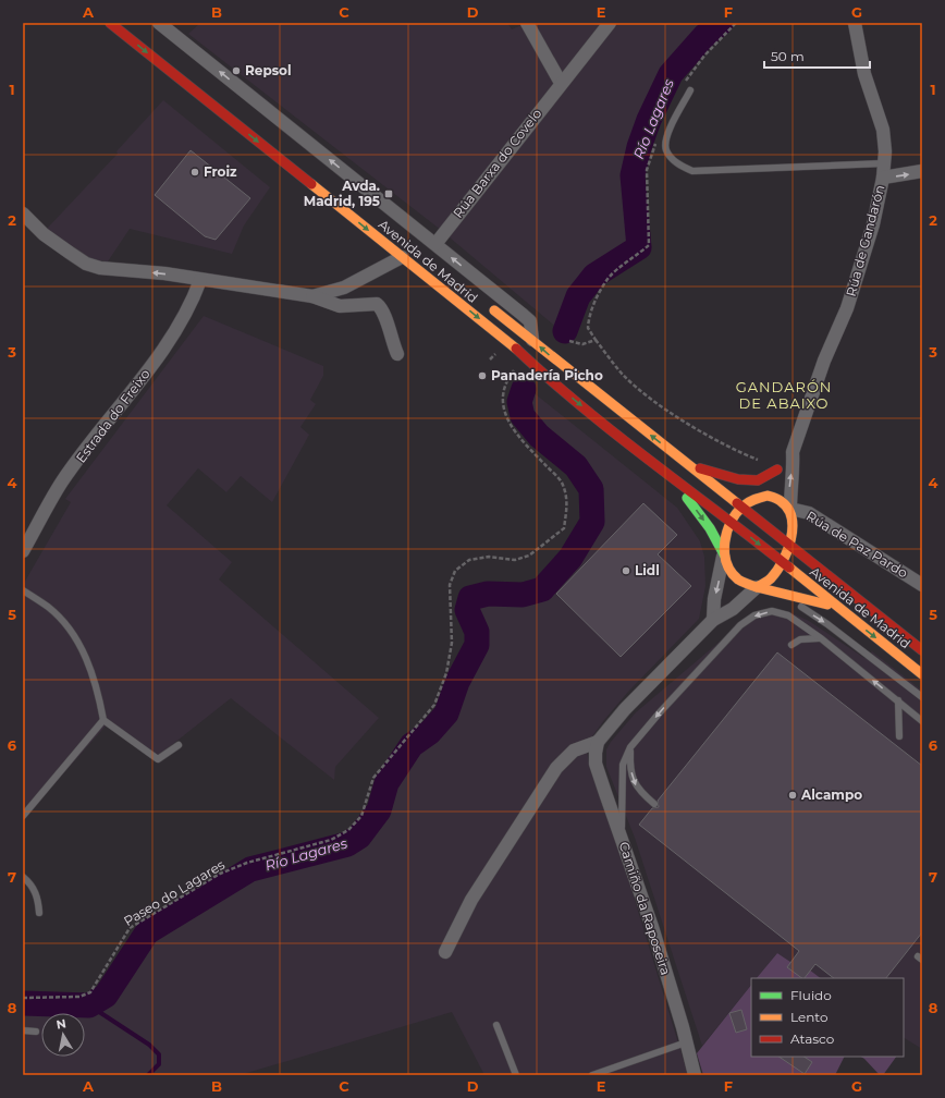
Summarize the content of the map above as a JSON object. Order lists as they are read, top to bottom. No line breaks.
{"streets":{"highway":["Avenida de Madrid"],"street":["Rúa Barxa do Covelo","Rúa de Gandarón","Estrada do Freixo","Rúa de Paz Pardo","Camiño da Raposeira"],"path":["Paseo do Lagares"]},"crossings":[["Rúa de Gandarón","Rúa de Paz Pardo"],["Avenida de Madrid","Paseo do Lagares"]],"districts":["GANDARÓN DE ABAIXO"],"water":["Río Lagares"],"places":{"other":["Repsol","Froiz","Panadería Picho","Lidl","Alcampo"],"transit":["Avda. Madrid, 195"]},"legend":["Fluido","Lento","Atasco"],"scale_bar":"50 m","north":"top","grid":{"columns":["A","B","C","D","E","F","G"],"rows":["1","2","3","4","5","6","7","8"]}}
